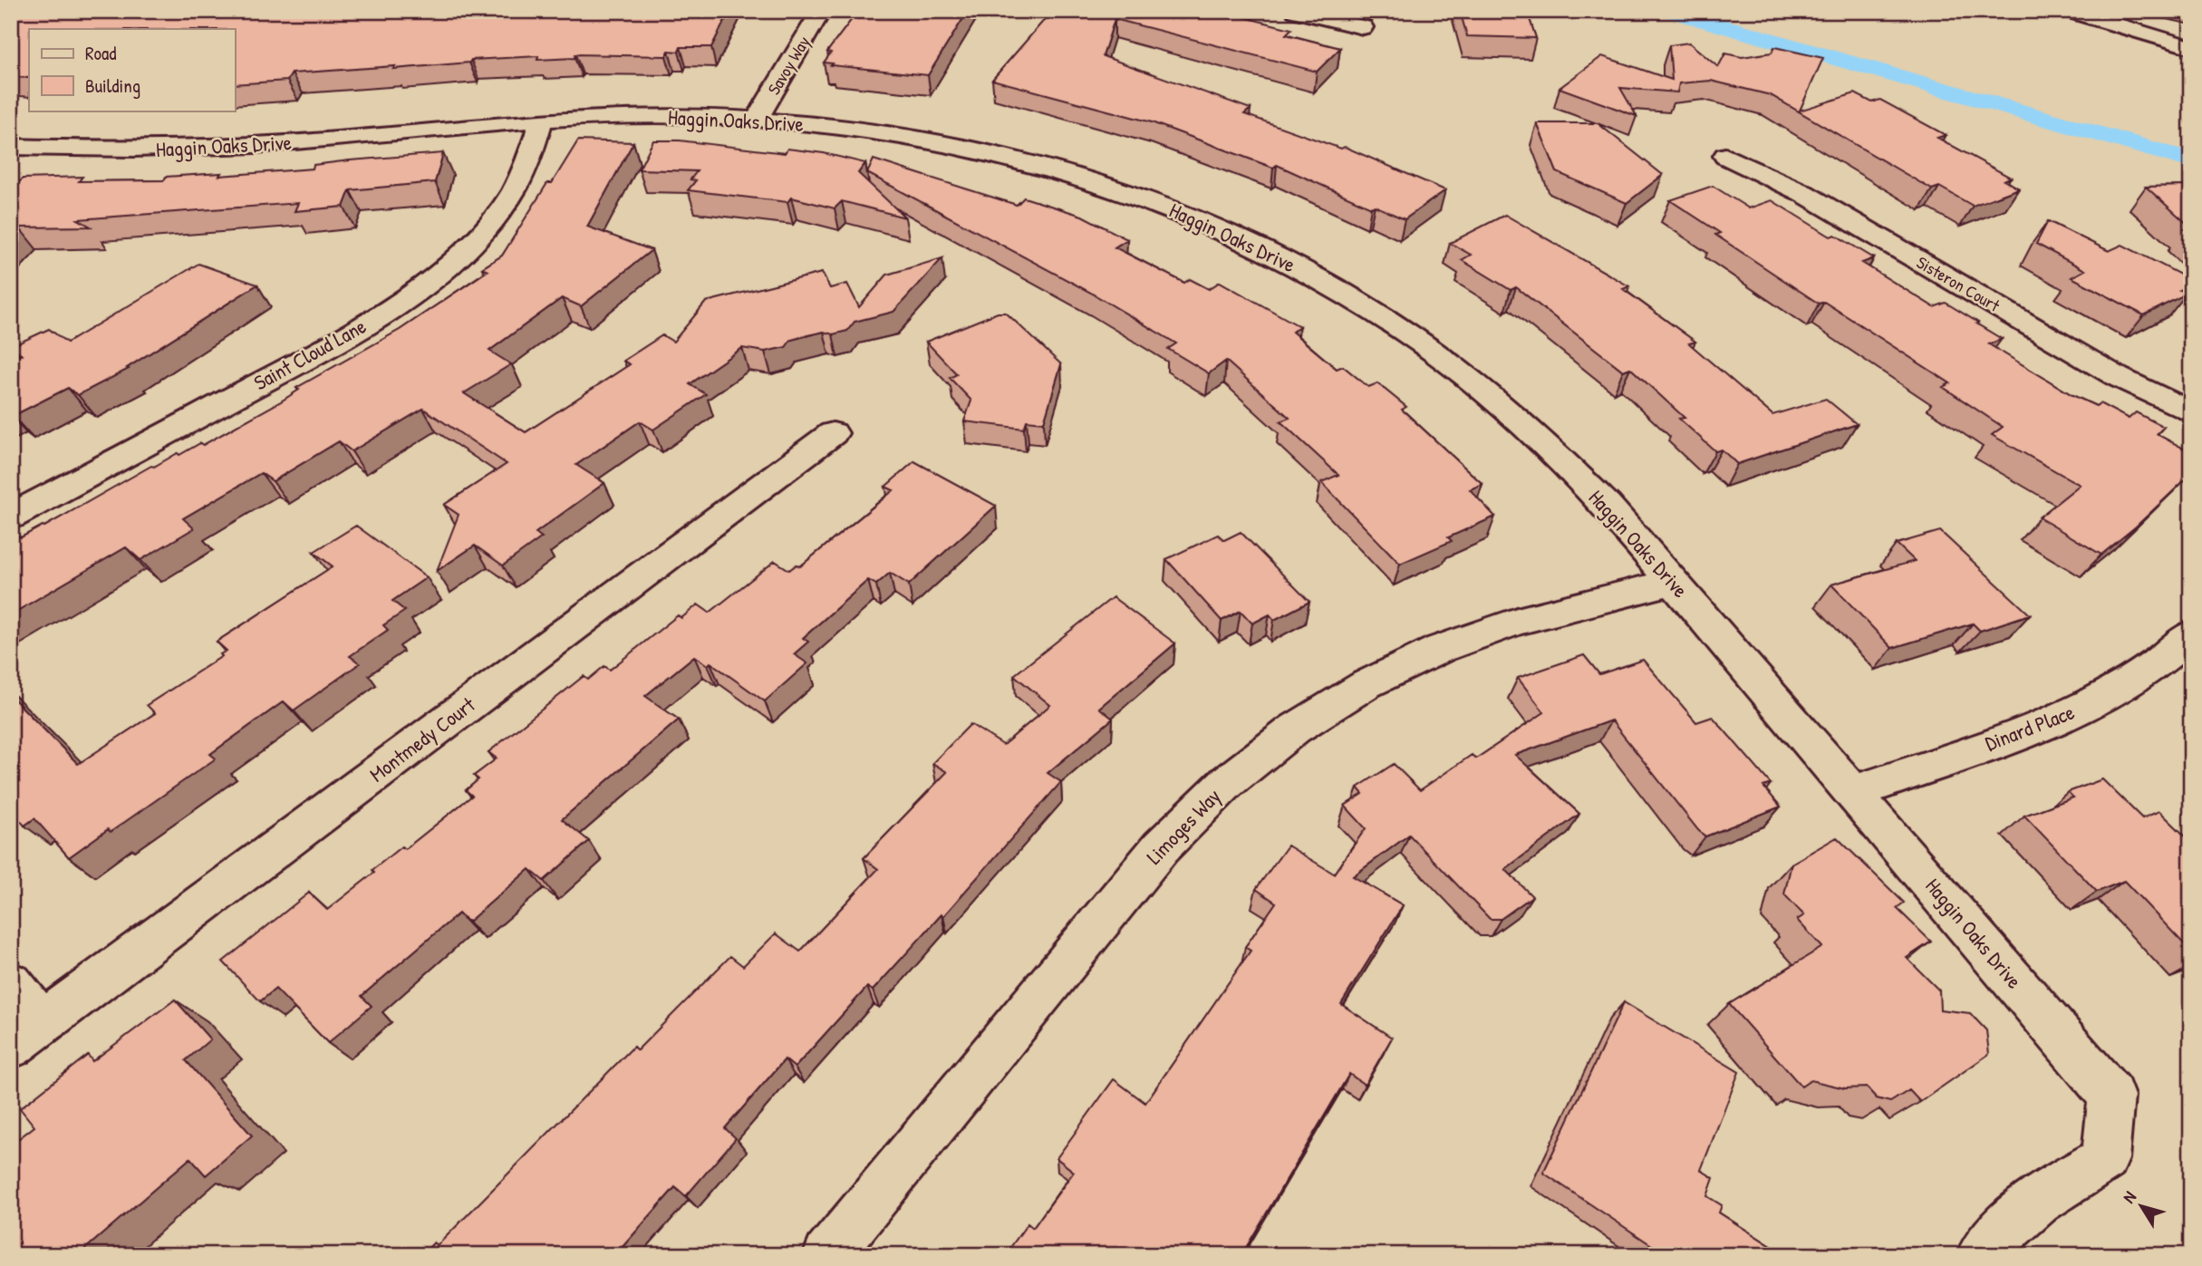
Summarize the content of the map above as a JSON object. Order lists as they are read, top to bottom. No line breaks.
{"streets":{"street":["Savoy Way","Haggin Oaks Drive","Sisteron Court","Saint Cloud Lane","Dinard Place","Montmedy Court","Limoges Way"]},"crossings":[["Savoy Way","Haggin Oaks Drive"],["Haggin Oaks Drive","Saint Cloud Lane"],["Haggin Oaks Drive","Dinard Place"],["Haggin Oaks Drive","Limoges Way"]],"legend":["Road","Building"],"north":"top left"}
